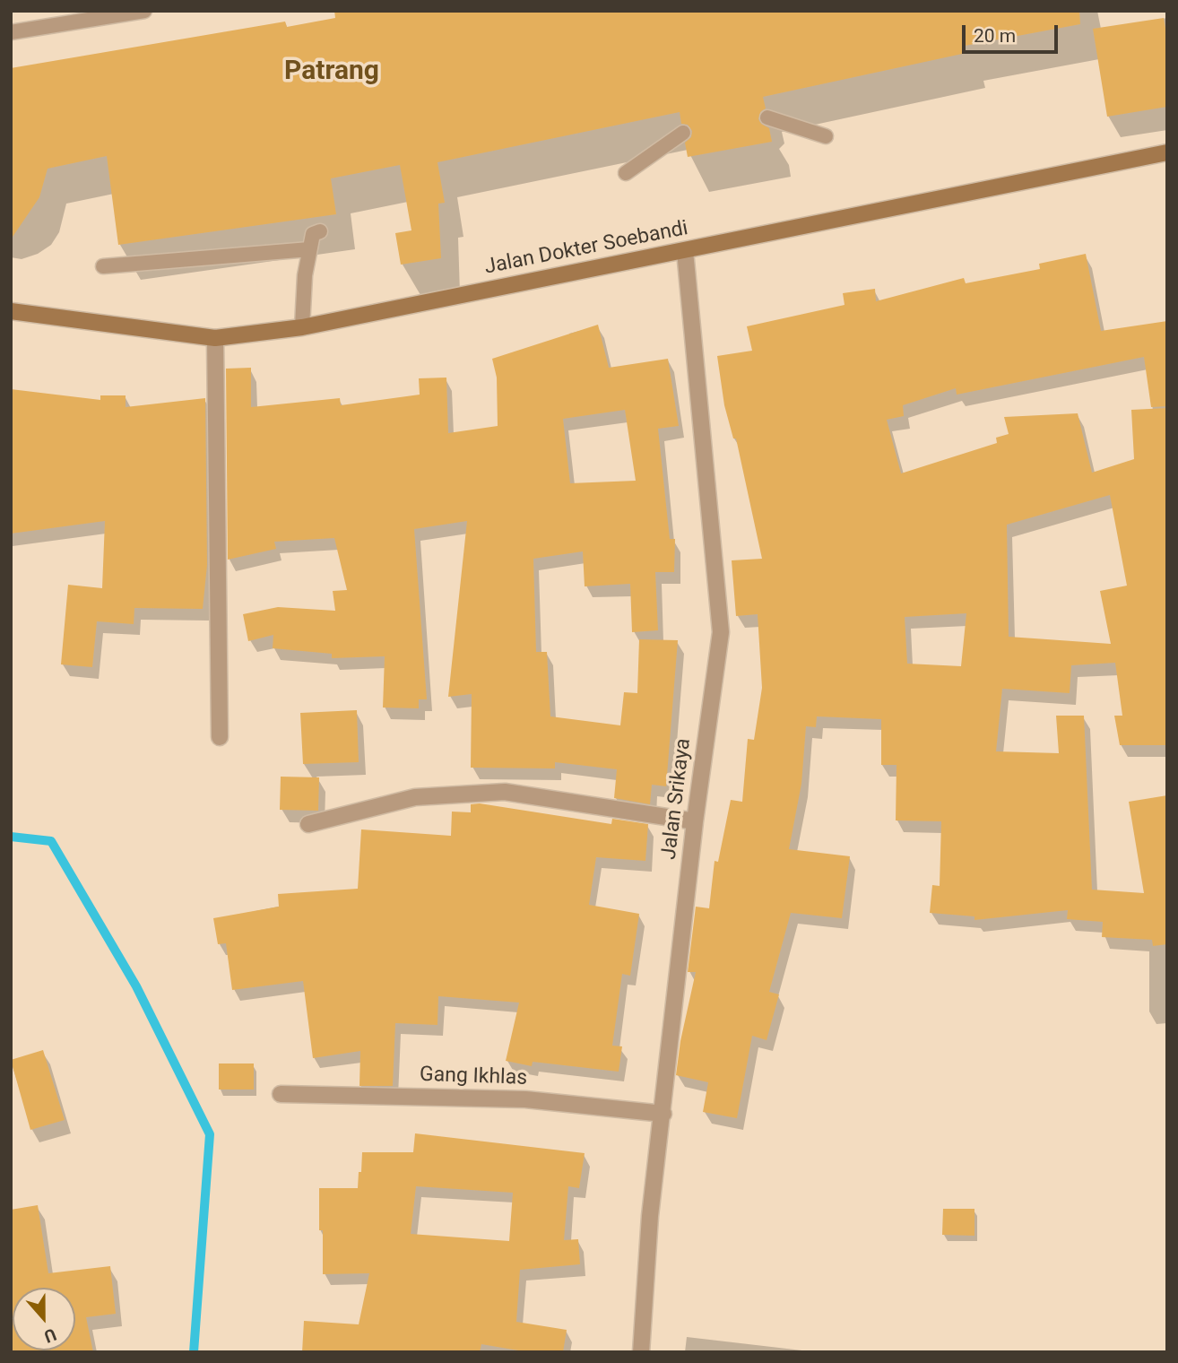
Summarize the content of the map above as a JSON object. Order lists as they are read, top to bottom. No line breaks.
{"streets":{"main road":["Jalan Dokter Soebandi"],"street":["Jalan Srikaya","Gang Ikhlas"]},"crossings":[["Jalan Dokter Soebandi","Jalan Srikaya"],["Jalan Srikaya","Gang Ikhlas"]],"districts":["Patrang"],"scale_bar":"20 m","north":"bottom"}
